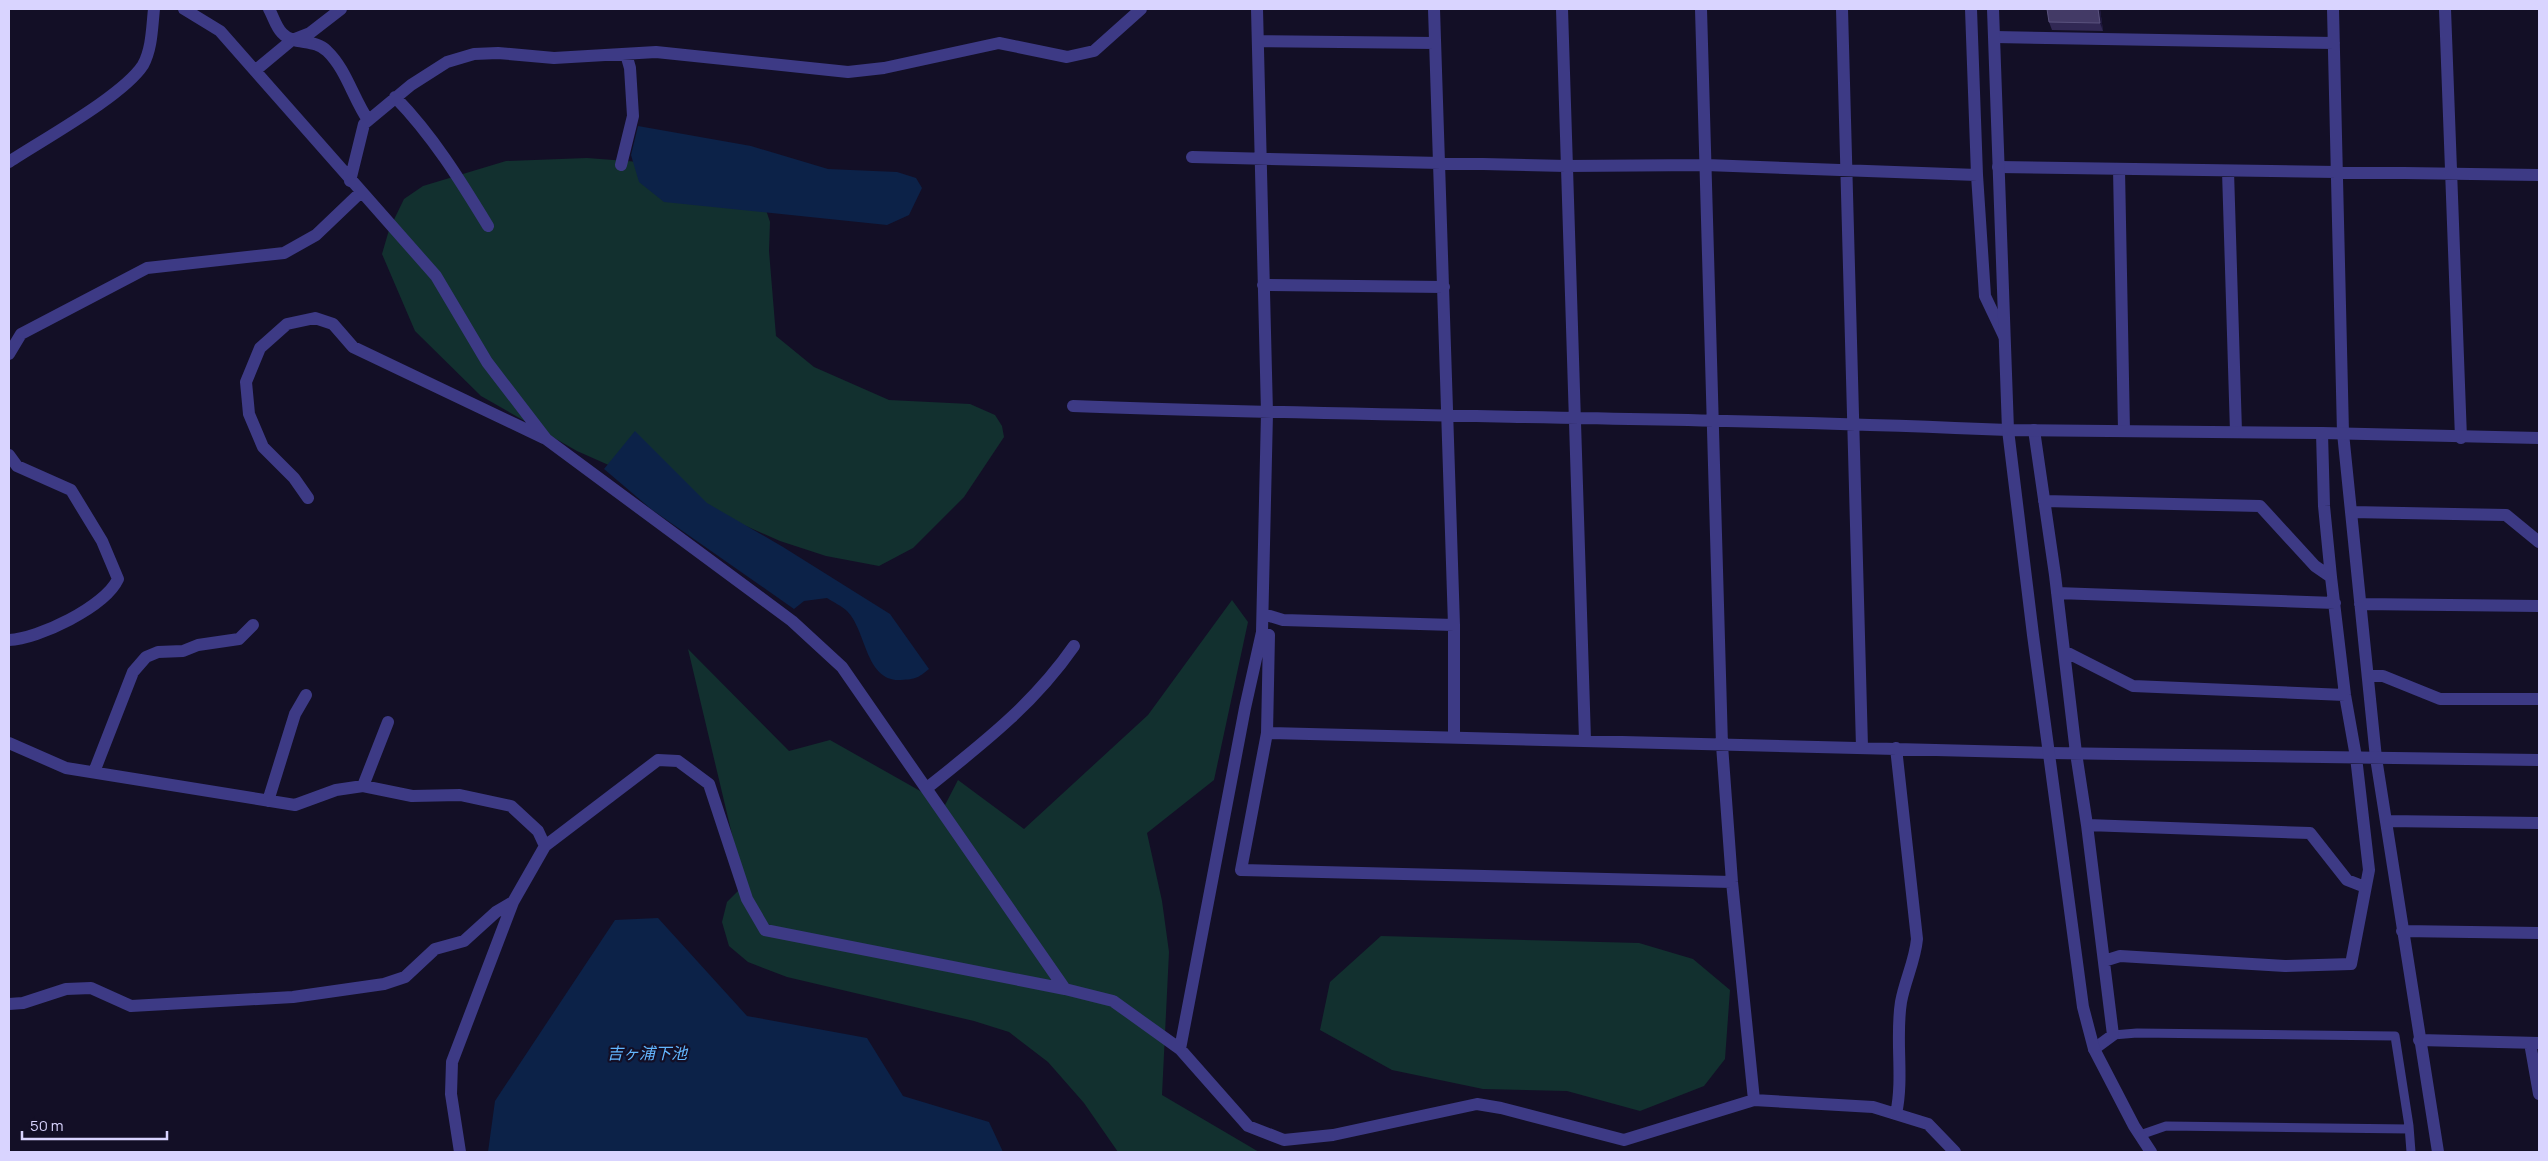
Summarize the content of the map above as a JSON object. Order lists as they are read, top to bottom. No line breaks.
{"water":["吉ヶ浦下池"],"scale_bar":"50 m"}
